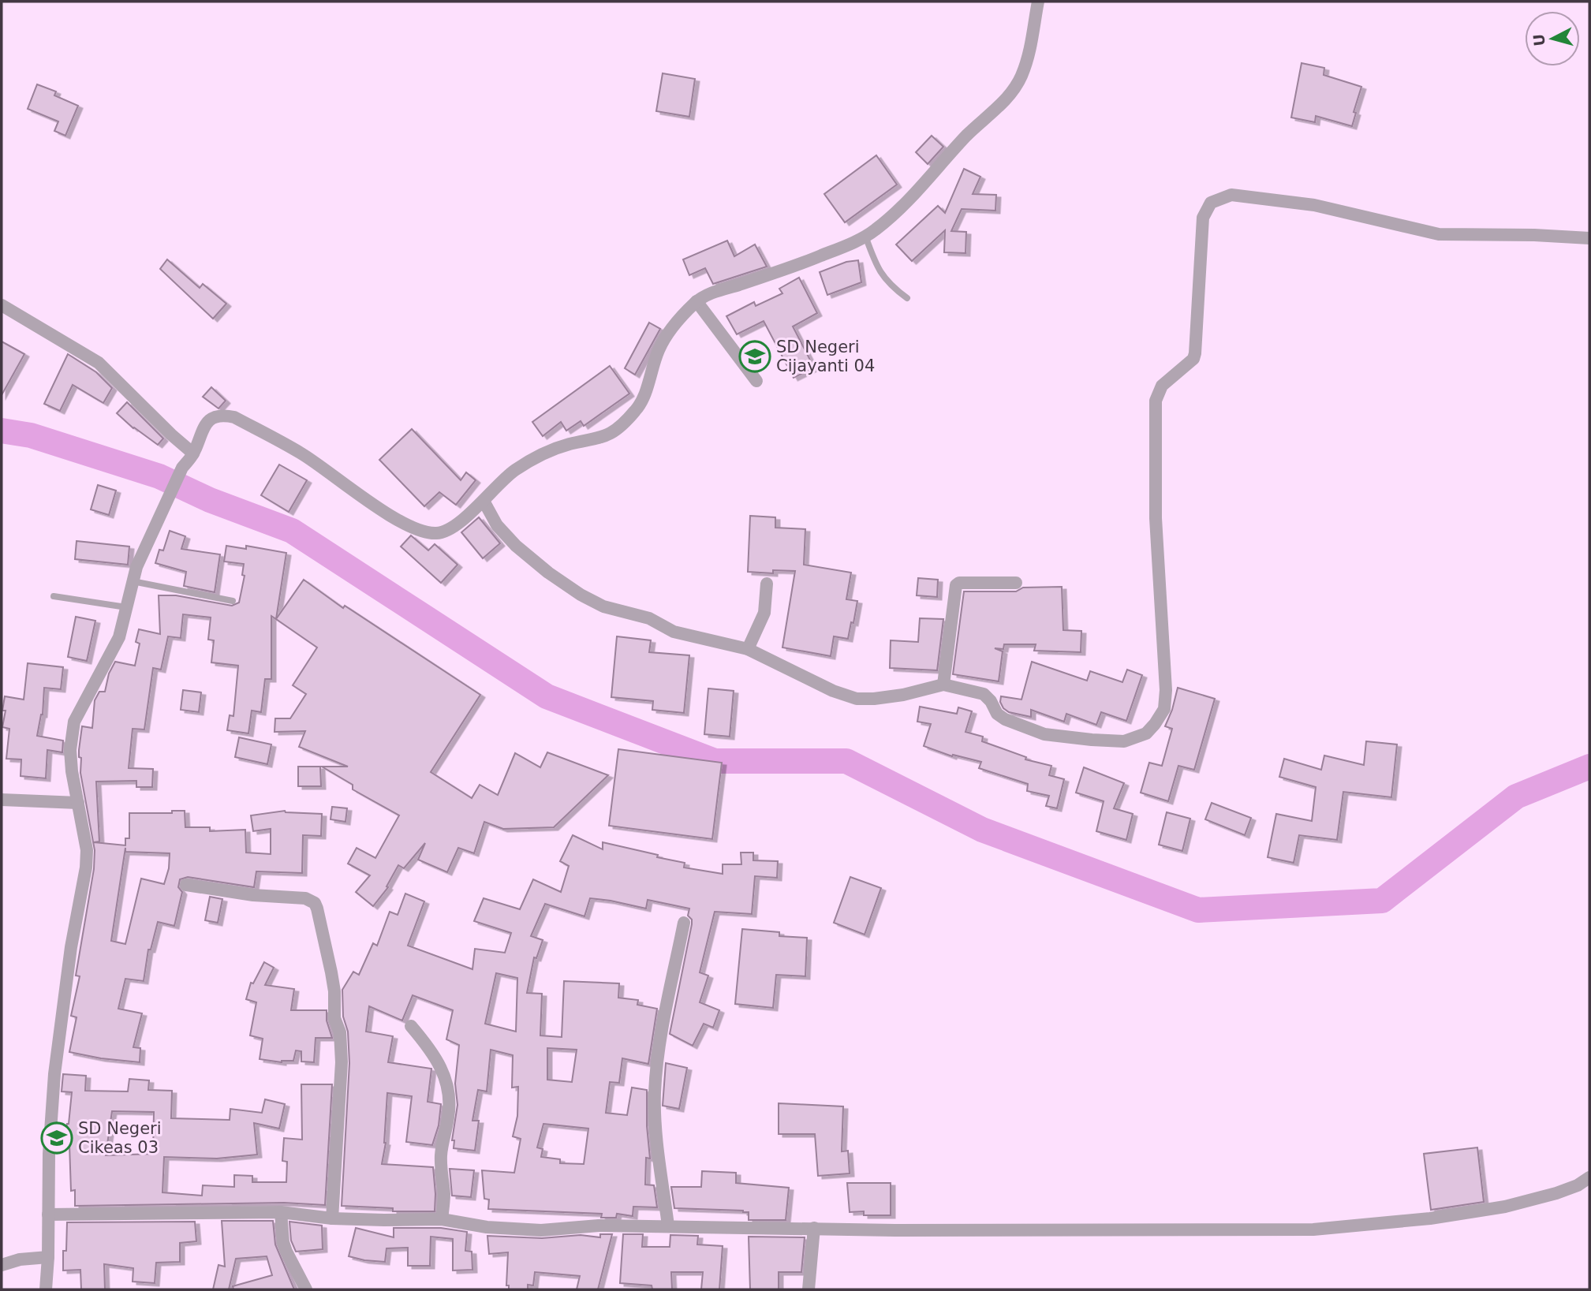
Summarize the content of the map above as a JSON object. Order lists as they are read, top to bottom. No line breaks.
{"places":{"school or university":["SD Negeri Cijayanti 04","SD Negeri Cikeas 03"]},"north":"left"}
